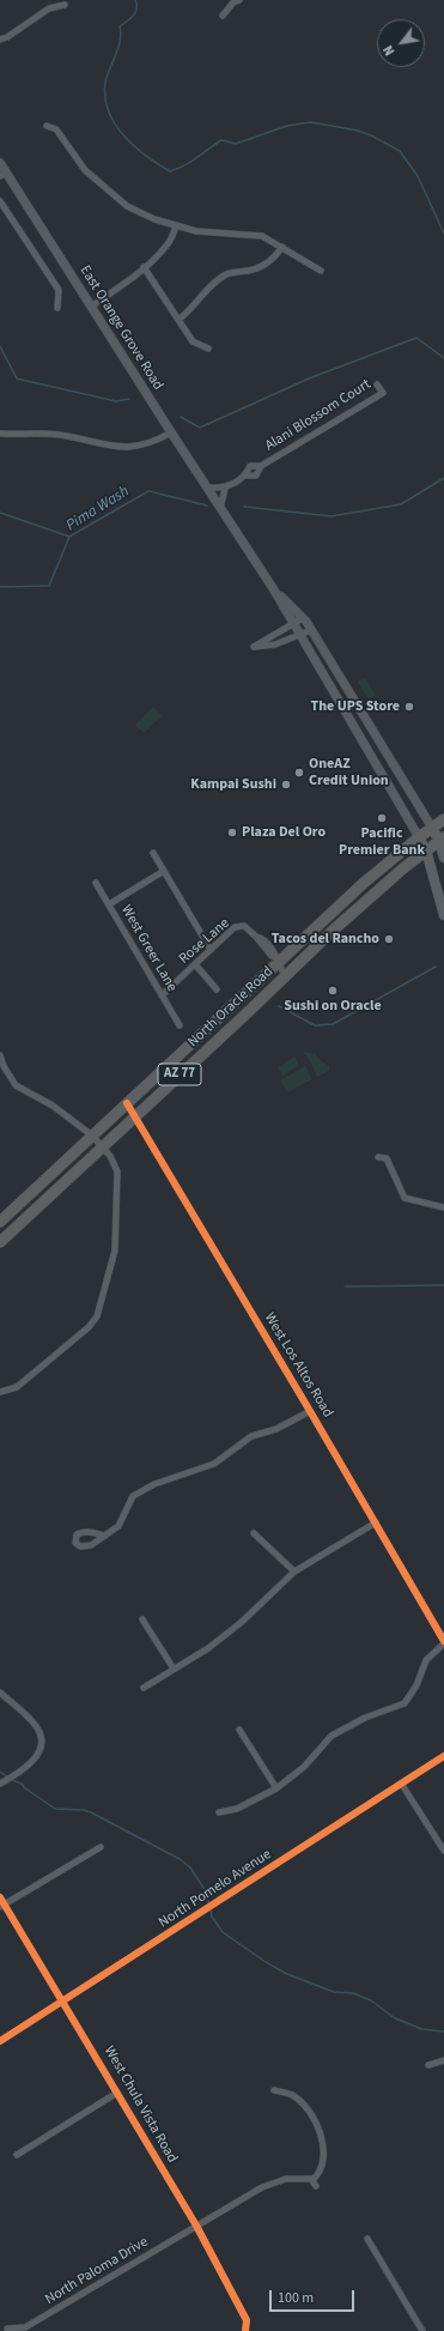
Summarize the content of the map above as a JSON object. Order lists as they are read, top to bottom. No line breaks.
{"streets":{"highway":["North Oracle Road","AZ 77"],"main road":["East Orange Grove Road"],"street":["Alani Blossom Court","Rose Lane","West Greer Lane","West Los Altos Road","North Pomelo Avenue","West Chula Vista Road","North Paloma Drive"]},"crossings":[["Rose Lane","West Greer Lane"],["Rose Lane","North Oracle Road"],["North Oracle Road","West Los Altos Road"],["North Pomelo Avenue","West Chula Vista Road"],["West Chula Vista Road","North Paloma Drive"]],"water":["Pima Wash"],"places":["The UPS Store","OneAZ Credit Union","Kampai Sushi","Pacific Premier Bank","Plaza Del Oro","Tacos del Rancho","Sushi on Oracle"],"scale_bar":"100 m","north":"bottom left"}
